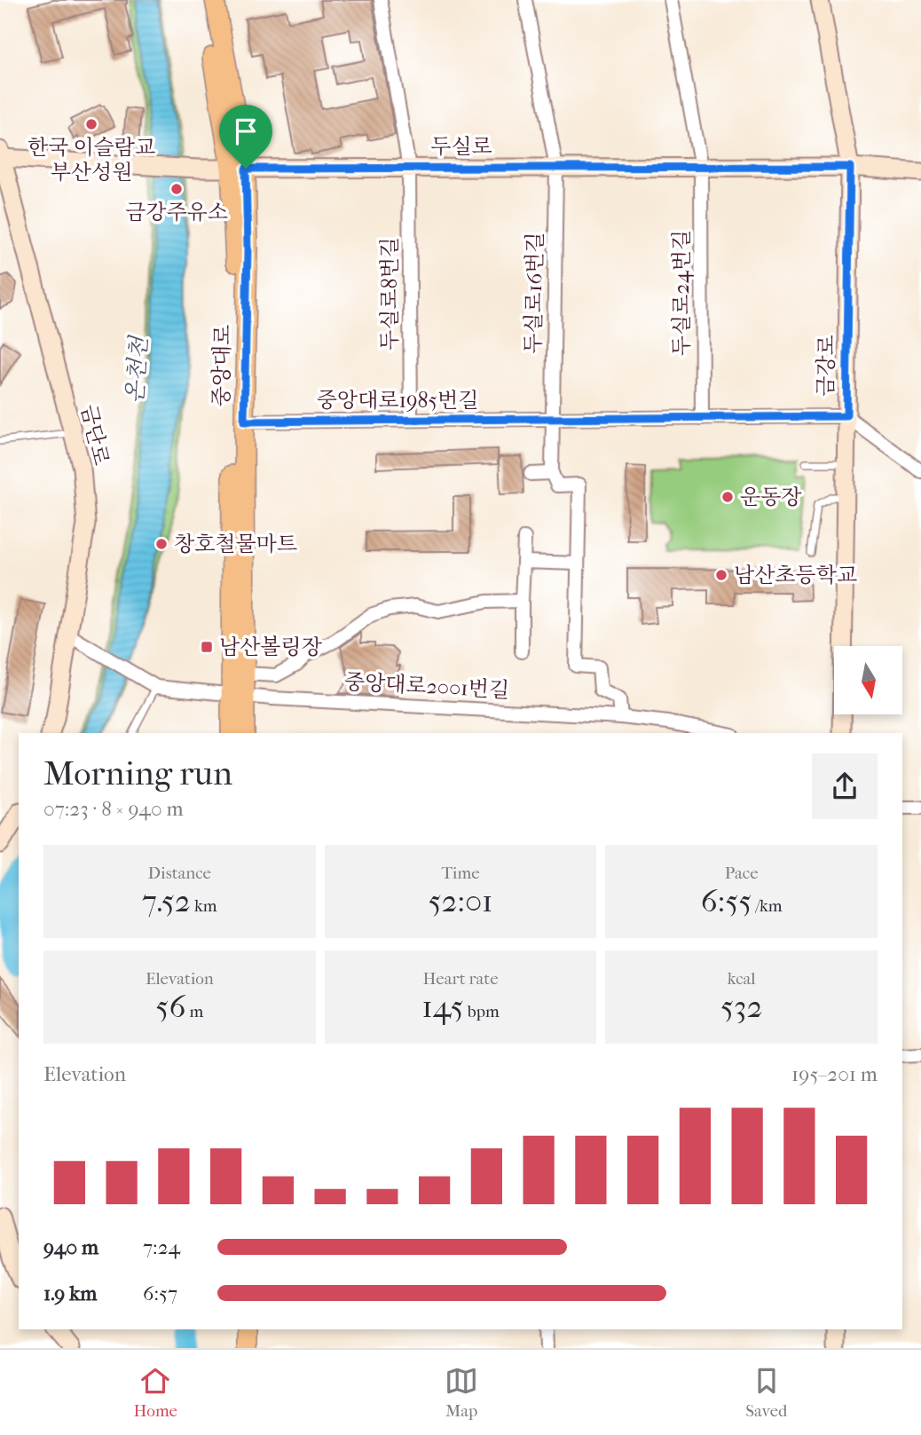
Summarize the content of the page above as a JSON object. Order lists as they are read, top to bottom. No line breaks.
{"streets":{"main road":["중앙대로"],"street":["두실로","두실로16번길","두실로24번길","두실로8번길","금강로","중앙대로1985번길","금단로","중앙대로2001번길"]},"crossings":[["두실로","두실로16번길"],["두실로","두실로24번길"],["두실로","두실로8번길"],["두실로","중앙대로"],["두실로","금강로"],["두실로","금단로"],["두실로16번길","중앙대로1985번길"],["두실로24번길","중앙대로1985번길"],["두실로8번길","중앙대로1985번길"],["중앙대로","중앙대로1985번길"],["중앙대로","중앙대로2001번길"],["금강로","중앙대로1985번길"]],"water":["온천천"],"places":{"other":["한국 이슬람교 부산성원","금강주유소","운동장","창호철물마트","남산초등학교"],"transit":["남산볼링장"]},"north":"bottom","page":{"heading":["Morning run","07:23 · 8 × 940 m"],"stats":[["Distance","7.52 km"],["Time","52:01"],["Pace","6:55 /km"],["Elevation","56 m"],["Heart rate","145 bpm"],["kcal","532"]],"chart":["Elevation","195–201 m"],"list":[{"name":"940 m","note":"7:24"},{"name":"1.9 km","note":"6:57"}],"tabs":["Home","Map","Saved"]}}
